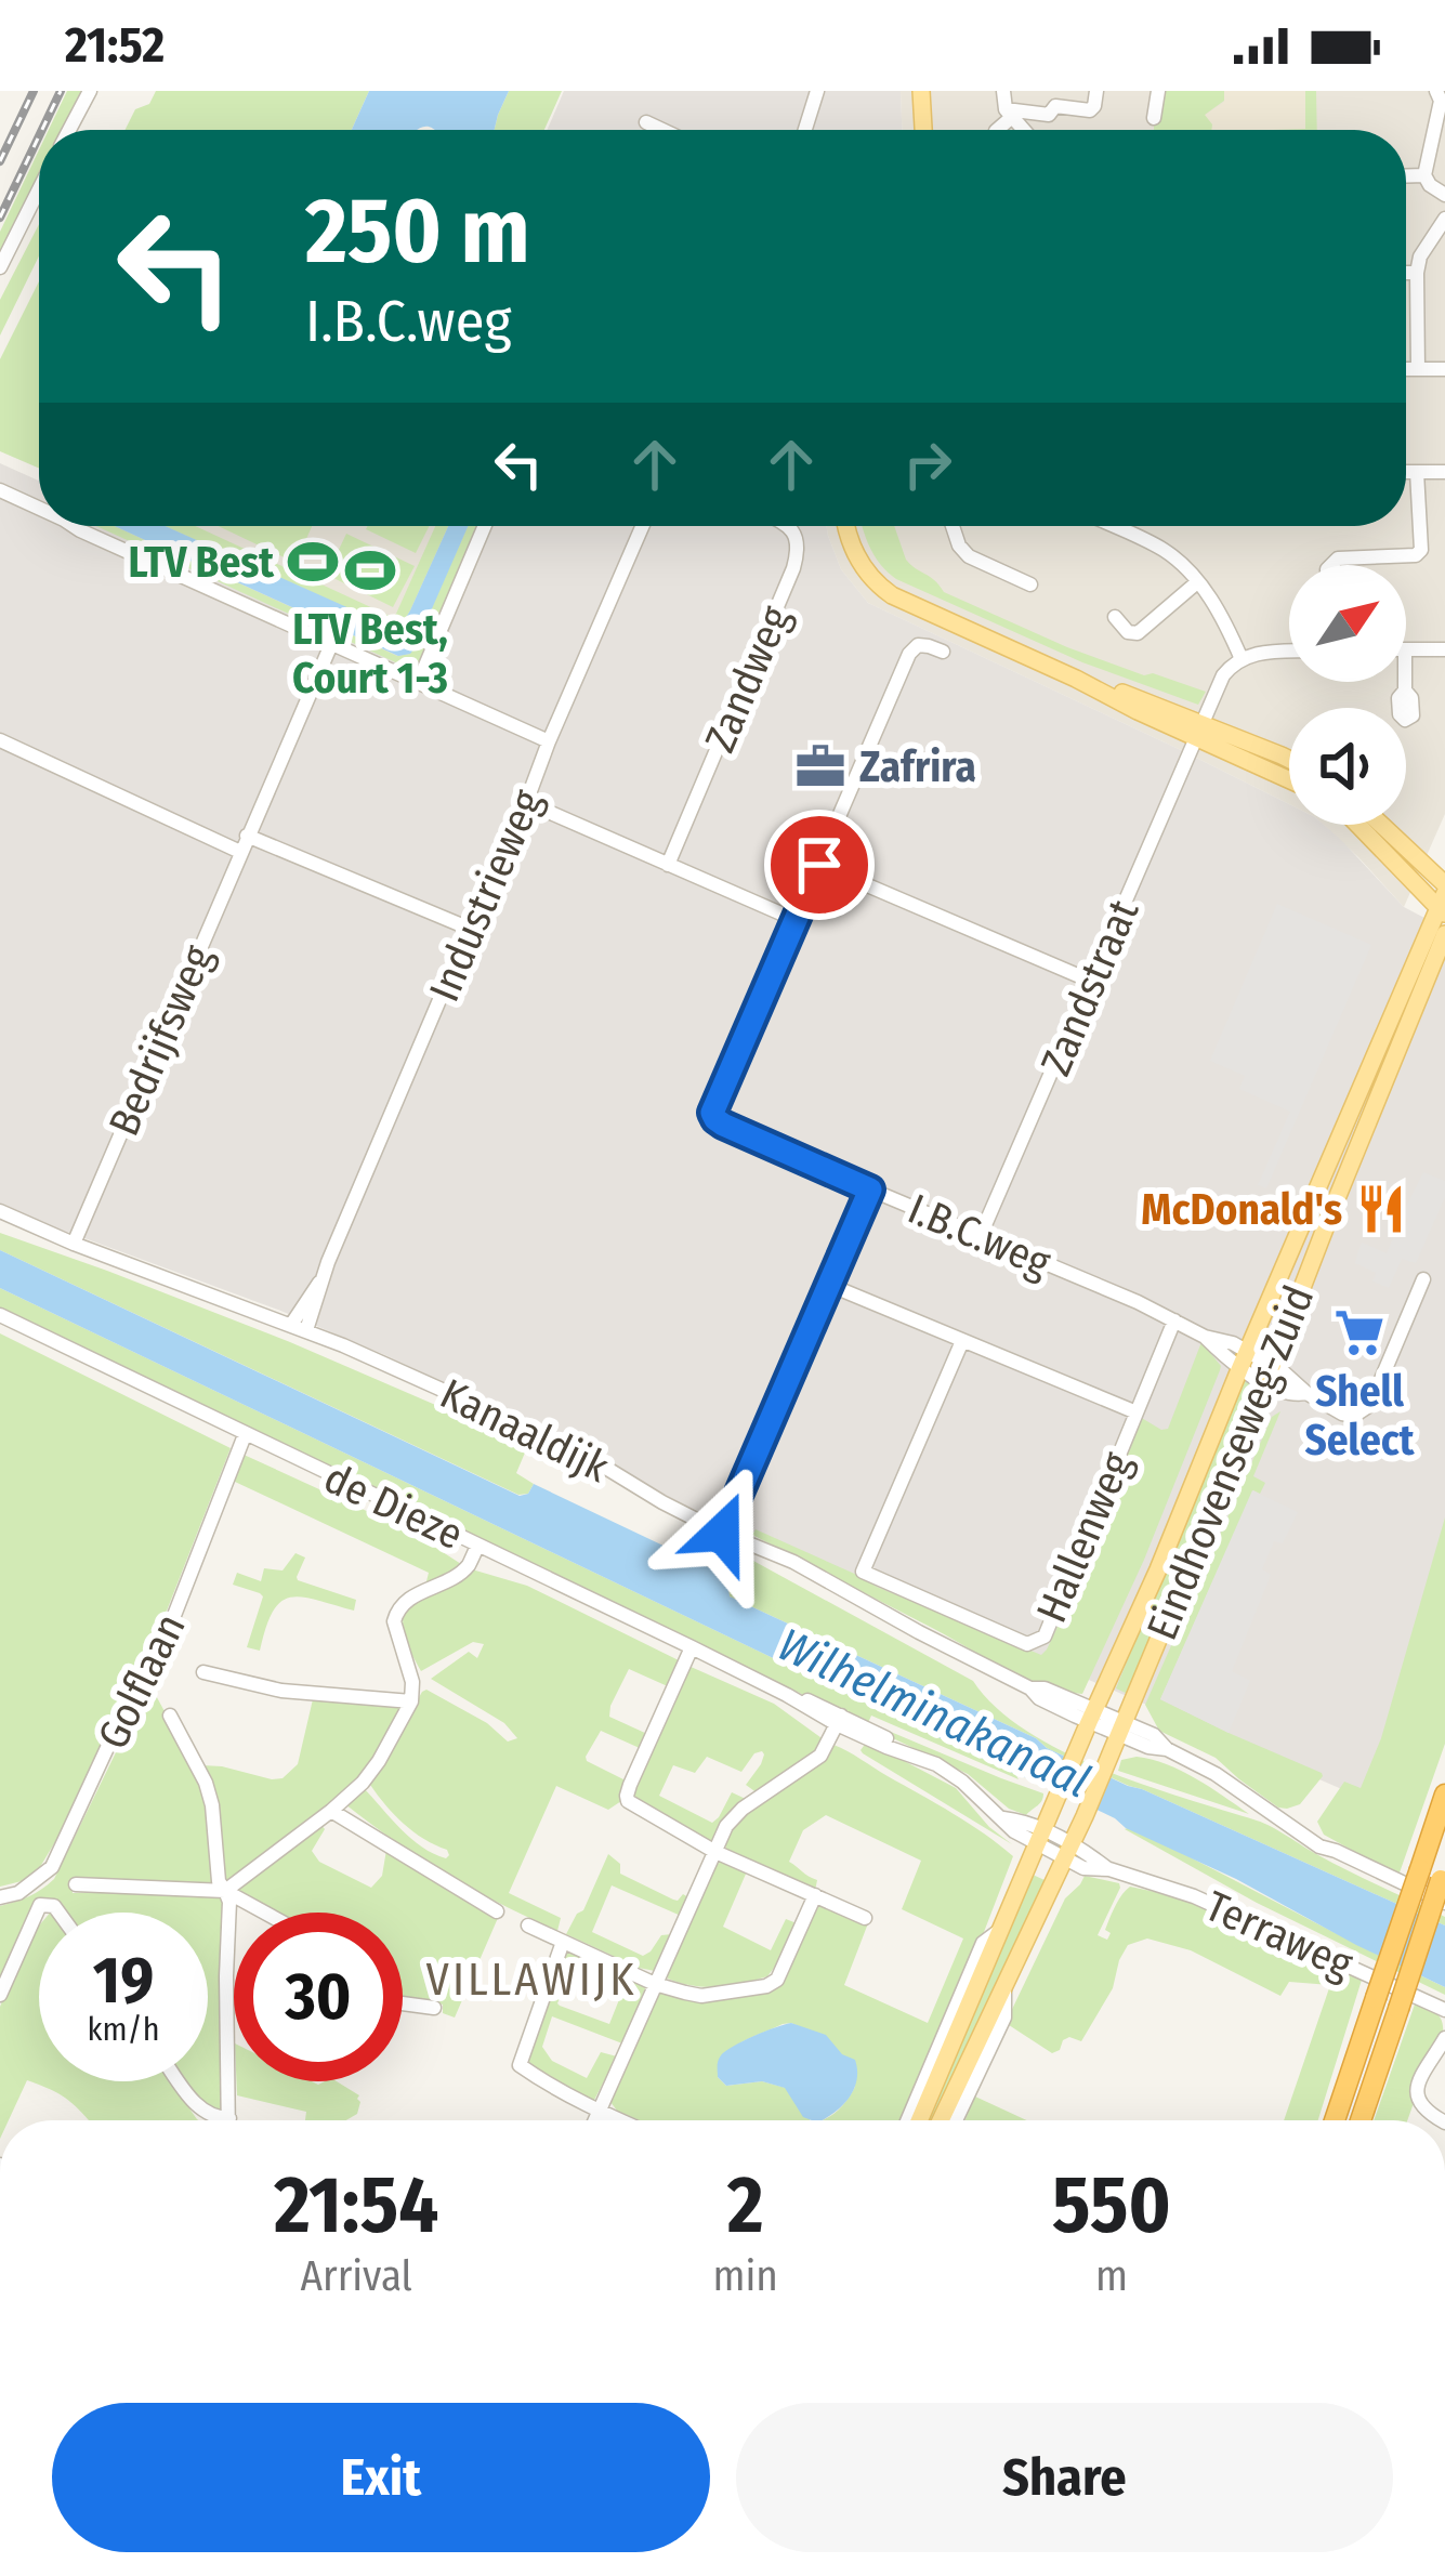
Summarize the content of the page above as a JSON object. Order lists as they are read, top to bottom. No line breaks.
{"streets":{"main road":["Eindhovenseweg-Zuid"],"street":["Zandweg","Industrieweg","Zandstraat","Bedrijfsweg","I.B.C.weg","Kanaaldijk","de Dieze","Hallenweg","Golflaan","Terraweg"]},"crossings":[["Industrieweg","Kanaaldijk"],["Zandstraat","I.B.C.weg"],["Bedrijfsweg","Kanaaldijk"],["I.B.C.weg","Eindhovenseweg-Zuid"],["Kanaaldijk","Eindhovenseweg-Zuid"],["Eindhovenseweg-Zuid","de Dieze"],["Eindhovenseweg-Zuid","Terraweg"],["de Dieze","Golflaan"],["de Dieze","Terraweg"]],"districts":["VILLAWIJK"],"water":["Wilhelminakanaal"],"places":{"sports":["LTV Best","LTV Best, Court 1-3"],"office":["Zafrira"],"restaurant":["McDonald's"],"supermarket":["Shell Select"]},"north":"top right","page":{"status":"21:52","turn":["250 m","I.B.C.weg"],"speed":"19 km/h","limit":"30","eta":["21:54","Arrival","2","min","550","m"],"buttons":["Exit","Share"]}}
